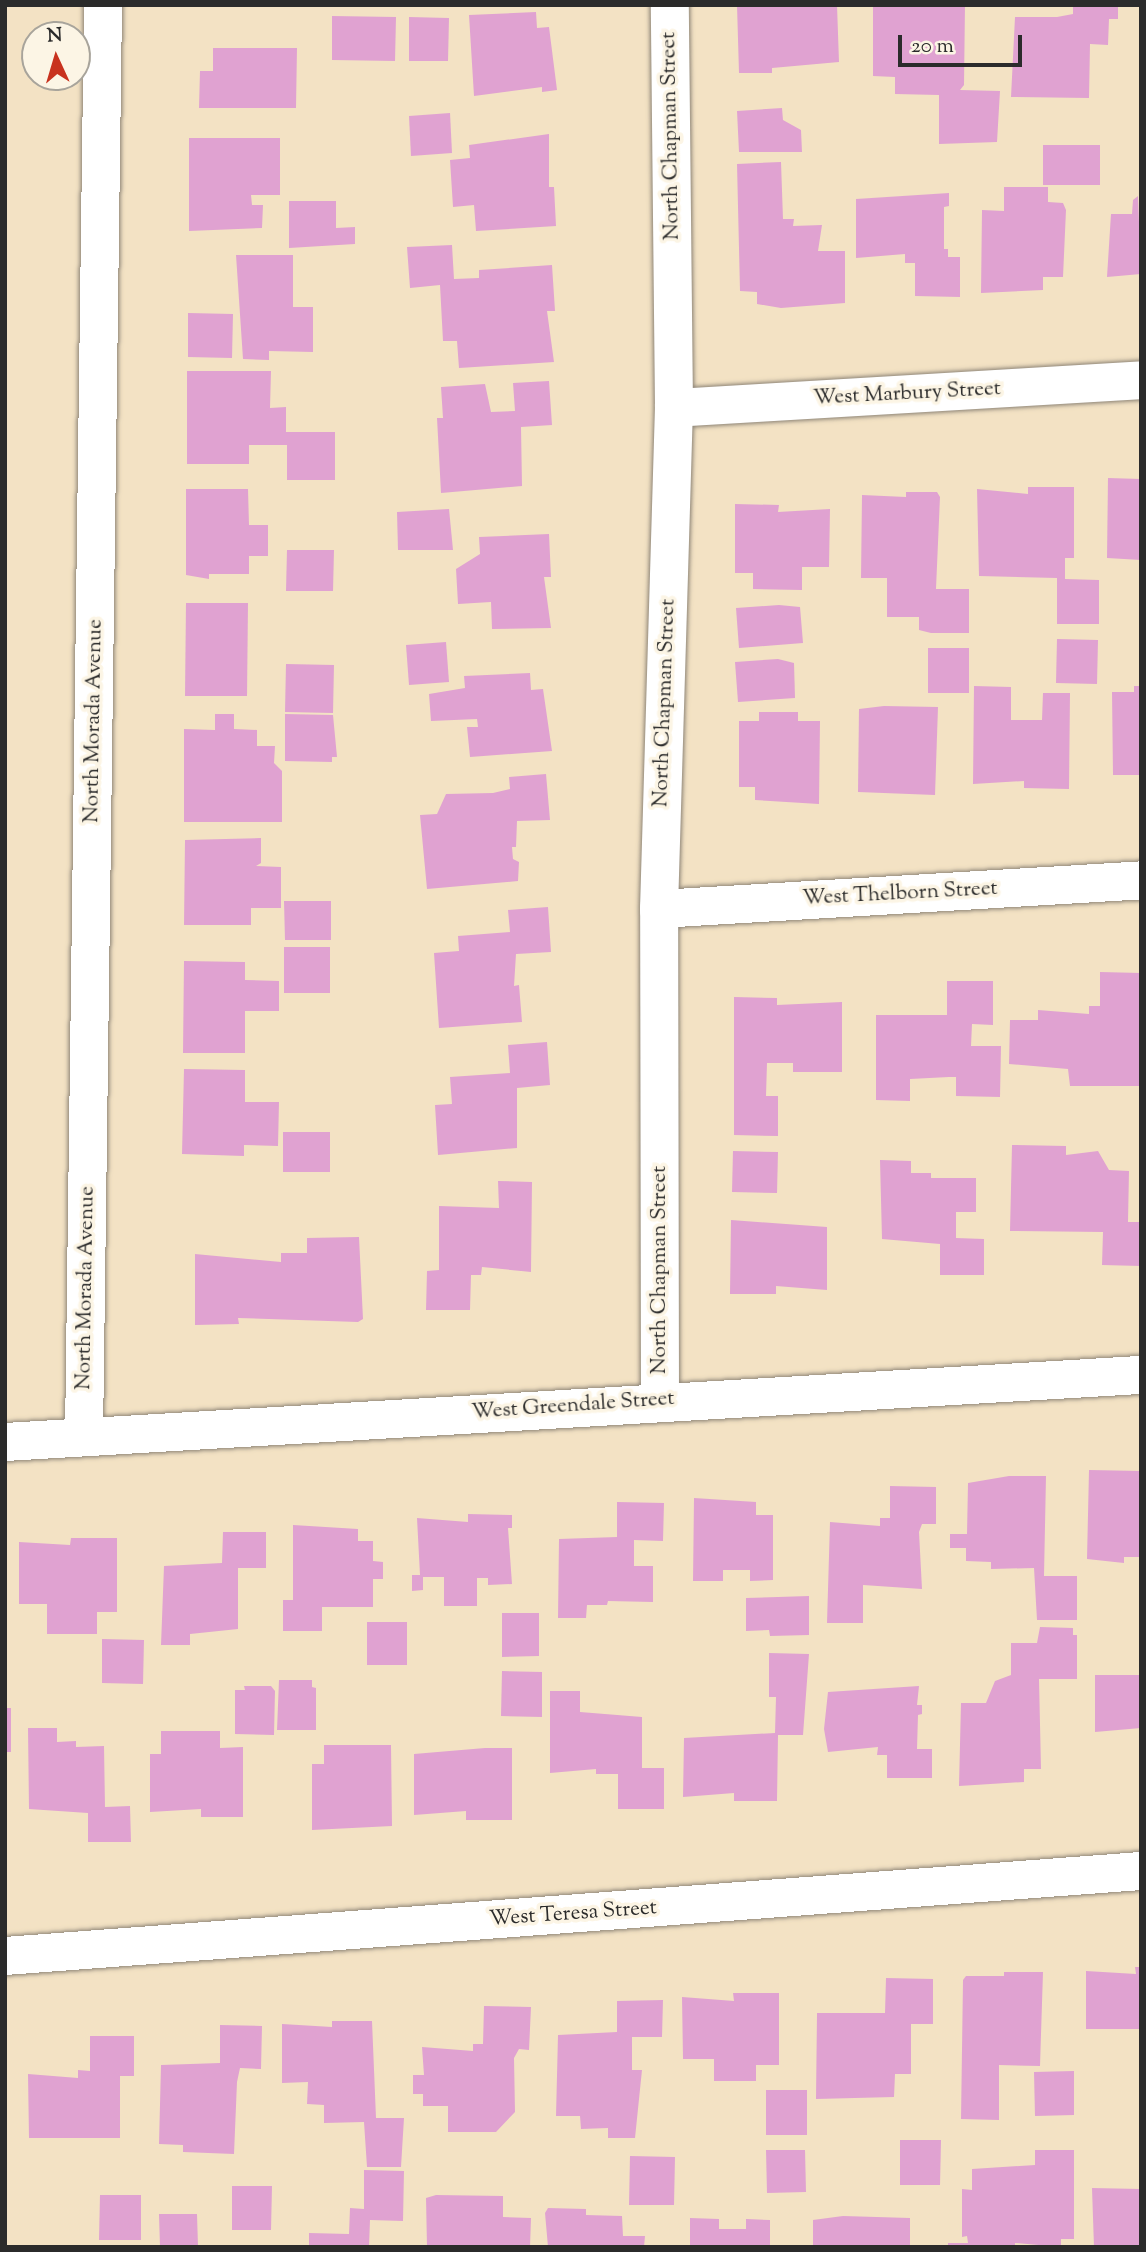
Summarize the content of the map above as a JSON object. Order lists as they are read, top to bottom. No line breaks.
{"streets":{"street":["North Chapman Street","West Marbury Street","North Morada Avenue","West Thelborn Street","West Greendale Street","West Teresa Street"]},"crossings":[["North Chapman Street","West Marbury Street"],["North Chapman Street","West Thelborn Street"],["North Chapman Street","West Greendale Street"],["North Morada Avenue","West Greendale Street"]],"scale_bar":"20 m","north":"top"}
